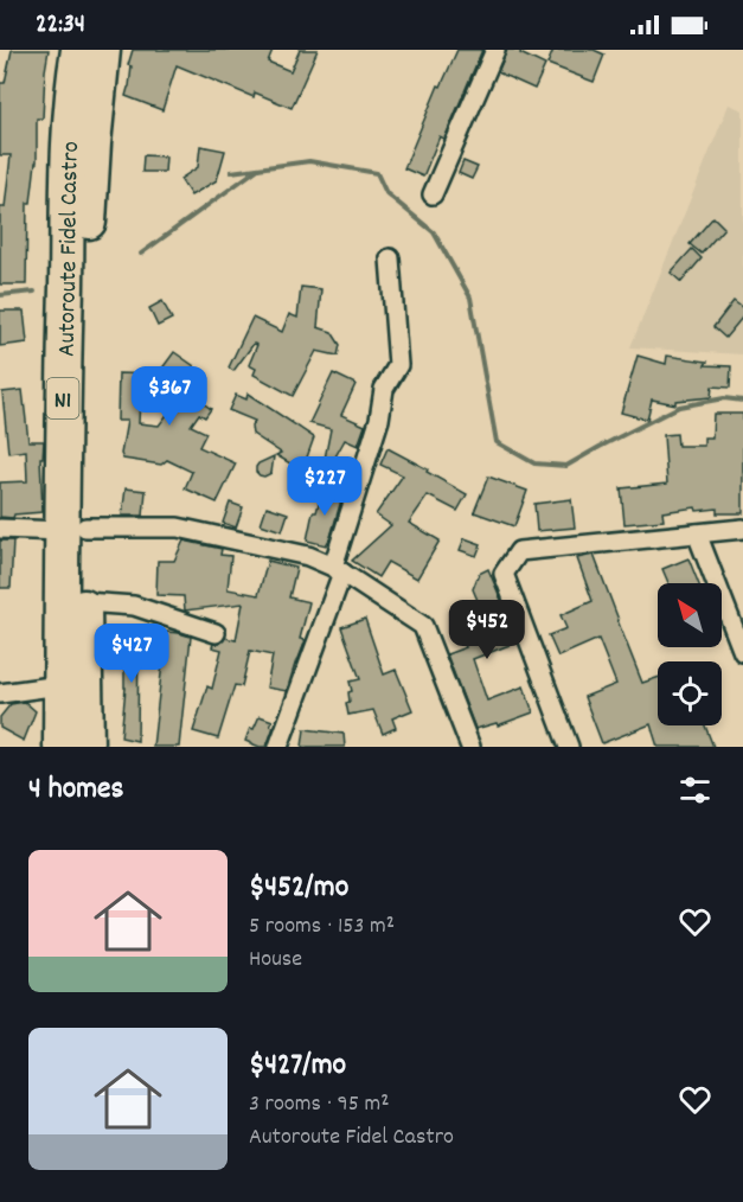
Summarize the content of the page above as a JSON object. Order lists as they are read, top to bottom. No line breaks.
{"streets":{"highway":["Autoroute Fidel Castro","N1"]},"north":"top left","page":{"status":"22:34","price":["$367","$227","$452","$427"],"heading":"4 homes","list":[{"name":"$452/mo","note":"5 rooms · 153 m² · House"},{"name":"$427/mo","note":"3 rooms · 95 m² · Autoroute Fidel Castro"}]}}
